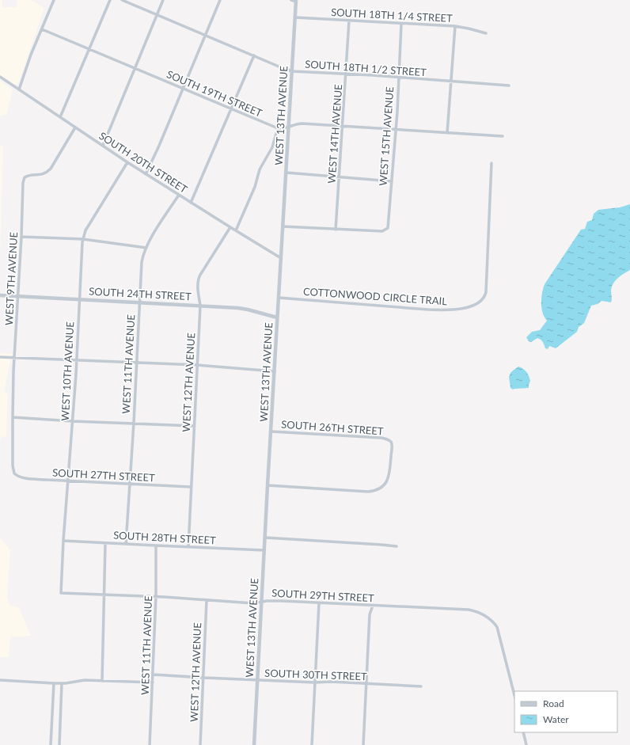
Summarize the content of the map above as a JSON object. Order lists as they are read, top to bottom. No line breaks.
{"streets":{"street":["SOUTH 18TH 1/4 STREET","SOUTH 18TH 1/2 STREET","SOUTH 19TH STREET","WEST 13TH AVENUE","WEST 14TH AVENUE","WEST 15TH AVENUE","SOUTH 20TH STREET","WEST 9TH AVENUE","SOUTH 24TH STREET","COTTONWOOD CIRCLE TRAIL","WEST 11TH AVENUE","WEST 10TH AVENUE","WEST 12TH AVENUE","SOUTH 26TH STREET","SOUTH 27TH STREET","SOUTH 28TH STREET","SOUTH 29TH STREET","SOUTH 30TH STREET"]},"crossings":[["SOUTH 18TH 1/4 STREET","WEST 13TH AVENUE"],["SOUTH 18TH 1/4 STREET","WEST 14TH AVENUE"],["SOUTH 18TH 1/4 STREET","WEST 15TH AVENUE"],["SOUTH 18TH 1/2 STREET","WEST 13TH AVENUE"],["SOUTH 18TH 1/2 STREET","WEST 14TH AVENUE"],["SOUTH 18TH 1/2 STREET","WEST 15TH AVENUE"],["SOUTH 19TH STREET","WEST 13TH AVENUE"],["SOUTH 19TH STREET","WEST 14TH AVENUE"],["SOUTH 19TH STREET","WEST 15TH AVENUE"],["WEST 13TH AVENUE","SOUTH 20TH STREET"],["WEST 13TH AVENUE","SOUTH 24TH STREET"],["WEST 13TH AVENUE","COTTONWOOD CIRCLE TRAIL"],["WEST 13TH AVENUE","SOUTH 26TH STREET"],["WEST 13TH AVENUE","SOUTH 28TH STREET"],["WEST 13TH AVENUE","SOUTH 29TH STREET"],["WEST 13TH AVENUE","SOUTH 30TH STREET"],["WEST 14TH AVENUE","WEST 15TH AVENUE"],["SOUTH 20TH STREET","WEST 9TH AVENUE"],["SOUTH 20TH STREET","WEST 11TH AVENUE"],["SOUTH 20TH STREET","WEST 10TH AVENUE"],["SOUTH 20TH STREET","WEST 12TH AVENUE"],["WEST 9TH AVENUE","SOUTH 24TH STREET"],["WEST 9TH AVENUE","SOUTH 27TH STREET"],["SOUTH 24TH STREET","WEST 11TH AVENUE"],["SOUTH 24TH STREET","WEST 10TH AVENUE"],["SOUTH 24TH STREET","WEST 12TH AVENUE"],["WEST 11TH AVENUE","SOUTH 27TH STREET"],["WEST 11TH AVENUE","SOUTH 28TH STREET"],["WEST 11TH AVENUE","SOUTH 29TH STREET"],["WEST 11TH AVENUE","SOUTH 30TH STREET"],["WEST 10TH AVENUE","SOUTH 27TH STREET"],["WEST 10TH AVENUE","SOUTH 28TH STREET"],["WEST 10TH AVENUE","SOUTH 29TH STREET"],["WEST 12TH AVENUE","SOUTH 27TH STREET"],["WEST 12TH AVENUE","SOUTH 28TH STREET"],["WEST 12TH AVENUE","SOUTH 29TH STREET"],["WEST 12TH AVENUE","SOUTH 30TH STREET"]],"legend":["Road","Water"]}
